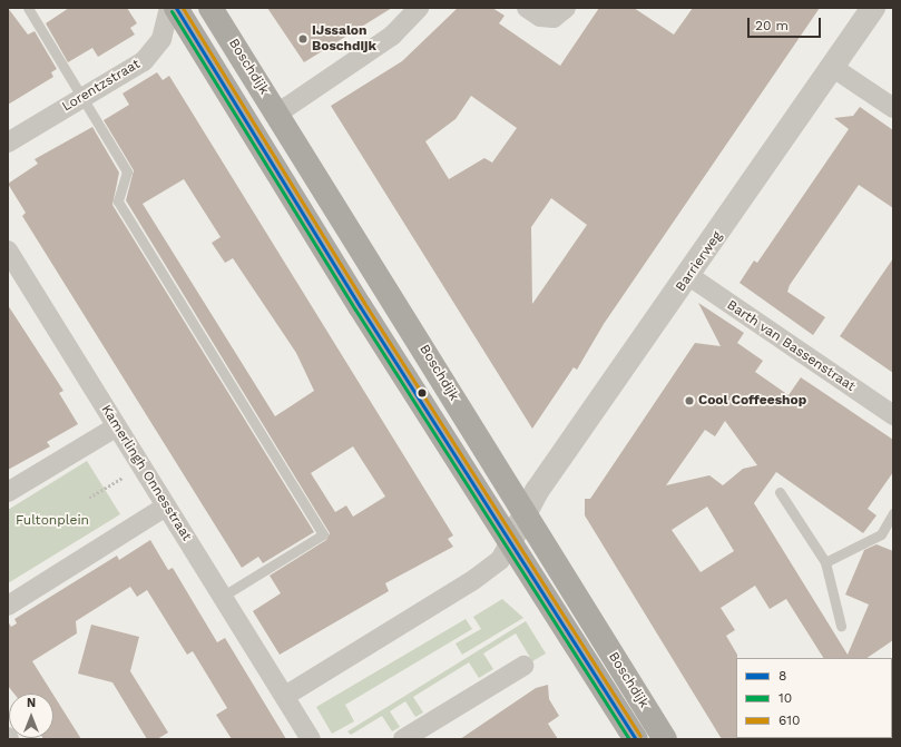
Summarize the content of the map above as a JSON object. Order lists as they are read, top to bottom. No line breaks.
{"streets":{"main road":["Boschdijk"],"street":["Lorentzstraat","Barrierweg","Barth van Bassenstraat","Kamerlingh Onnesstraat"]},"crossings":[["Boschdijk","Barrierweg"],["Barrierweg","Barth van Bassenstraat"]],"parks":["Fultonplein"],"places":["IJssalon Boschdijk","Cool Coffeeshop"],"lines":["transit line 8","transit line 610","transit line 10"],"legend":["8","10","610"],"scale_bar":"20 m","north":"top"}
